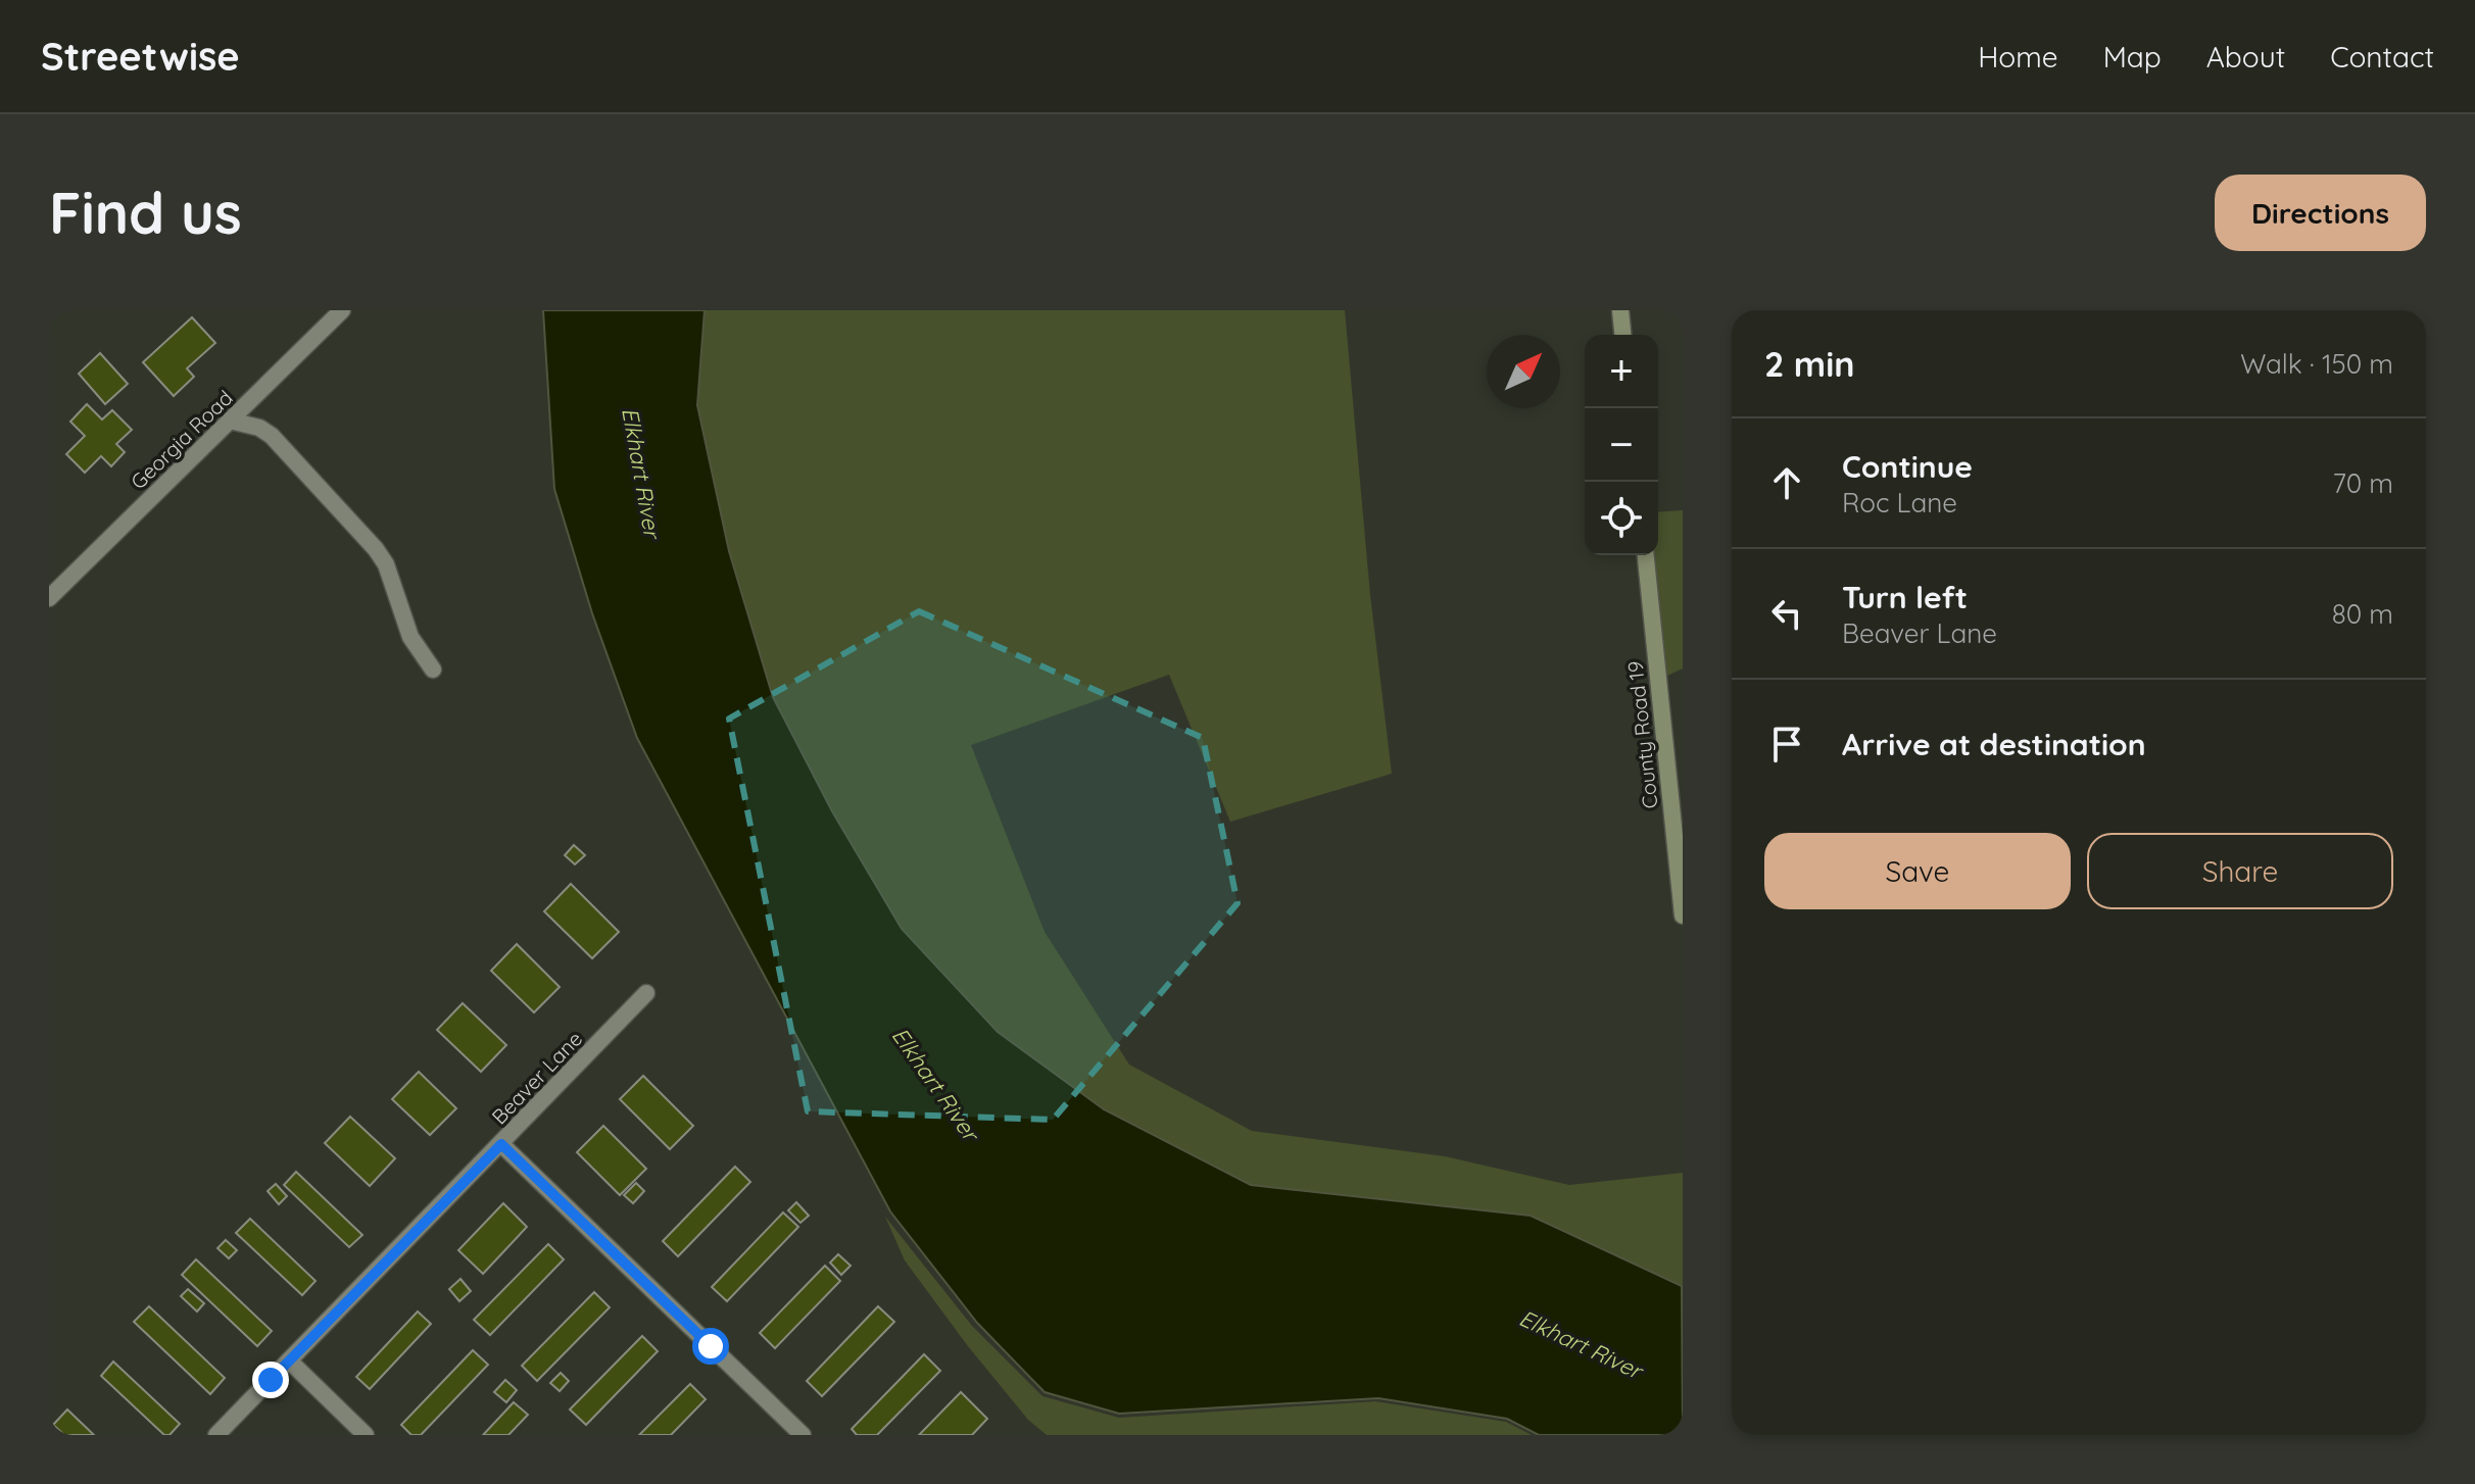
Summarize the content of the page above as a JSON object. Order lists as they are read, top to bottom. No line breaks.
{"streets":{"street":["Georgia Road","County Road 19","Beaver Lane"]},"water":["Elkhart River"],"north":"top right","page":{"header":"Streetwise","nav":["Home","Map","About","Contact"],"buttons":["Directions",["Save","Share"]],"title":"Find us","heading":["2 min","Walk · 150 m"],"map_buttons":["+","−"],"list":[["Continue","Roc Lane","70 m"],["Turn left","Beaver Lane","80 m"],"Arrive at destination"]}}
